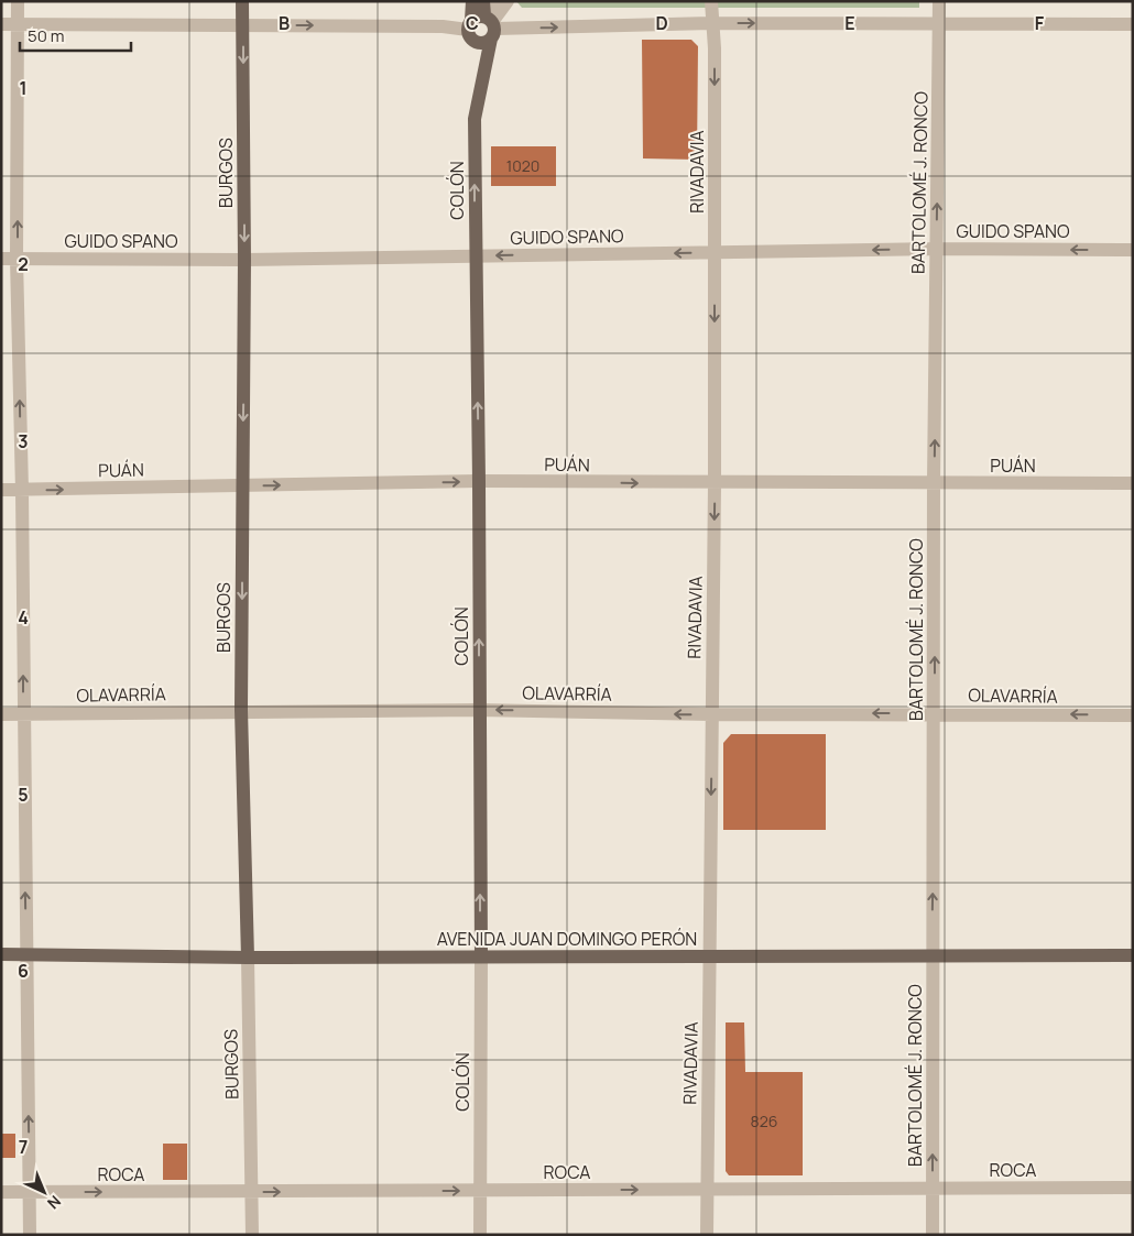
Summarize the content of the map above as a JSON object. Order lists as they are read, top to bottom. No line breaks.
{"streets":{"main road":["BURGOS","COLÓN","AVENIDA JUAN DOMINGO PERÓN"],"street":["RIVADAVIA","BARTOLOMÉ J. RONCO","GUIDO SPANO","PUÁN","OLAVARRÍA","ROCA"]},"crossings":[["RIVADAVIA","GUIDO SPANO"],["RIVADAVIA","PUÁN"],["RIVADAVIA","OLAVARRÍA"],["RIVADAVIA","AVENIDA JUAN DOMINGO PERÓN"],["RIVADAVIA","ROCA"],["BURGOS","GUIDO SPANO"],["BURGOS","PUÁN"],["BURGOS","OLAVARRÍA"],["BURGOS","AVENIDA JUAN DOMINGO PERÓN"],["BURGOS","ROCA"],["BARTOLOMÉ J. RONCO","GUIDO SPANO"],["BARTOLOMÉ J. RONCO","PUÁN"],["BARTOLOMÉ J. RONCO","OLAVARRÍA"],["BARTOLOMÉ J. RONCO","AVENIDA JUAN DOMINGO PERÓN"],["BARTOLOMÉ J. RONCO","ROCA"],["COLÓN","GUIDO SPANO"],["COLÓN","PUÁN"],["COLÓN","OLAVARRÍA"],["COLÓN","AVENIDA JUAN DOMINGO PERÓN"],["COLÓN","ROCA"]],"one_way":["RIVADAVIA","BURGOS","BARTOLOMÉ J. RONCO","COLÓN","GUIDO SPANO","PUÁN","OLAVARRÍA","ROCA"],"house_numbers":["1020","826"],"scale_bar":"50 m","north":"bottom right","grid":{"columns":["B","C","D","E","F"],"rows":["1","2","3","4","5","6","7"]}}
